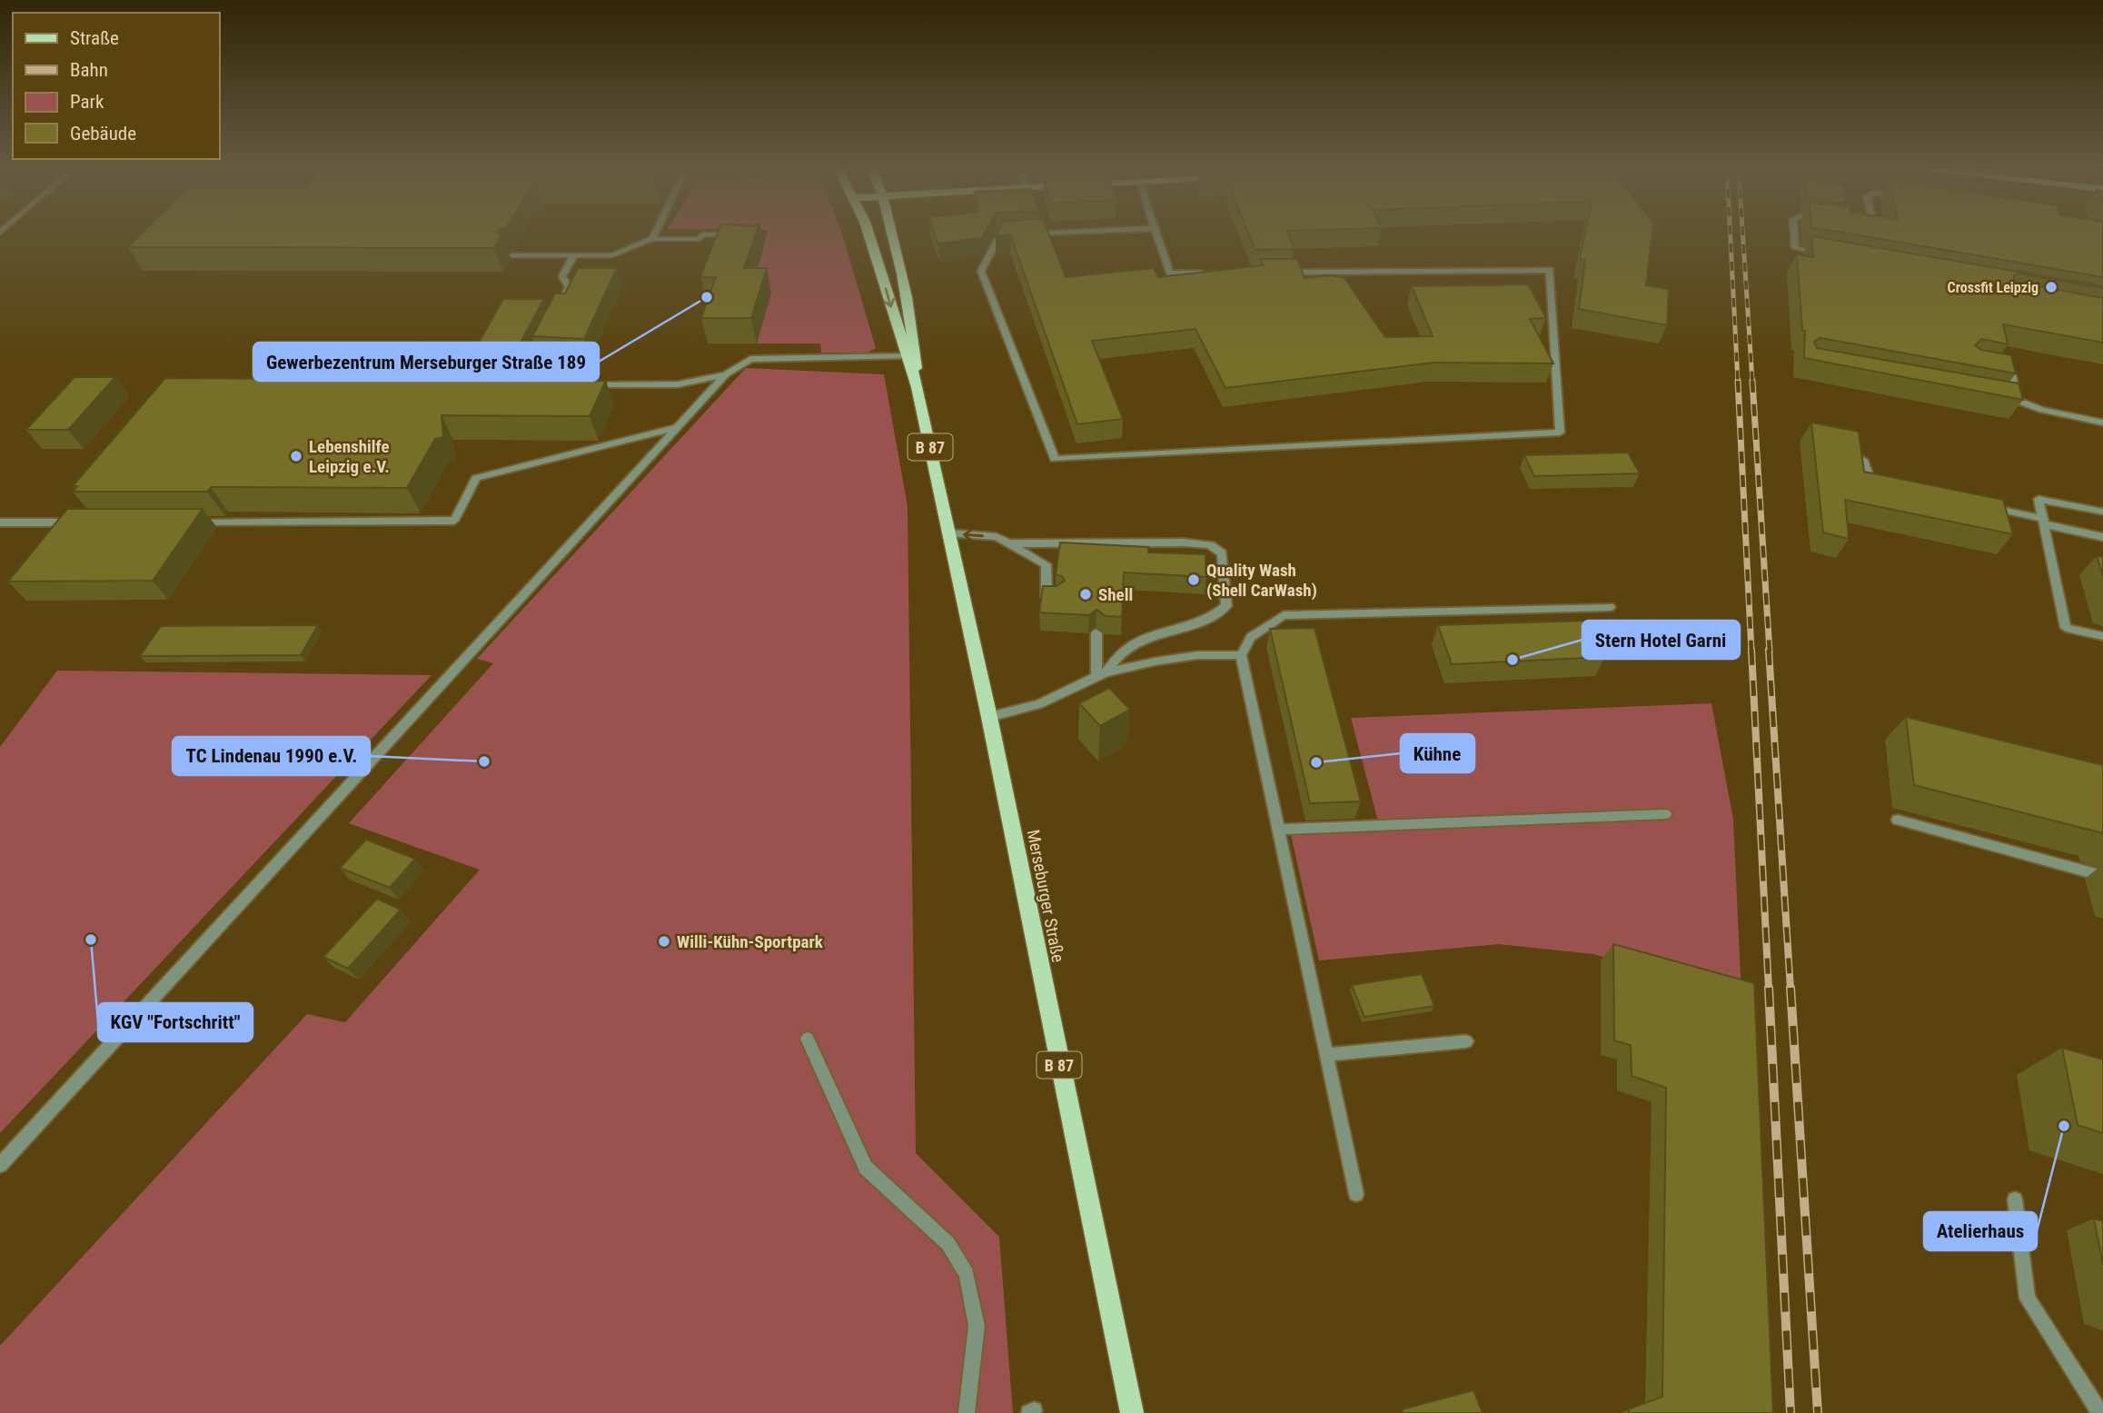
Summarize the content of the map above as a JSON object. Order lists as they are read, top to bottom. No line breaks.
{"streets":{"main road":["B 87","Merseburger Straße"]},"places":["Crossfit Leipzig","Gewerbezentrum Merseburger Straße 189","Lebenshilfe Leipzig e.V.","Quality Wash (Shell CarWash)","Shell","Stern Hotel Garni","TC Lindenau 1990 e.V.","Kühne","KGV \"Fortschritt\"","Willi-Kühn-Sportpark","Atelierhaus"],"legend":["Straße","Bahn","Park","Gebäude"]}
